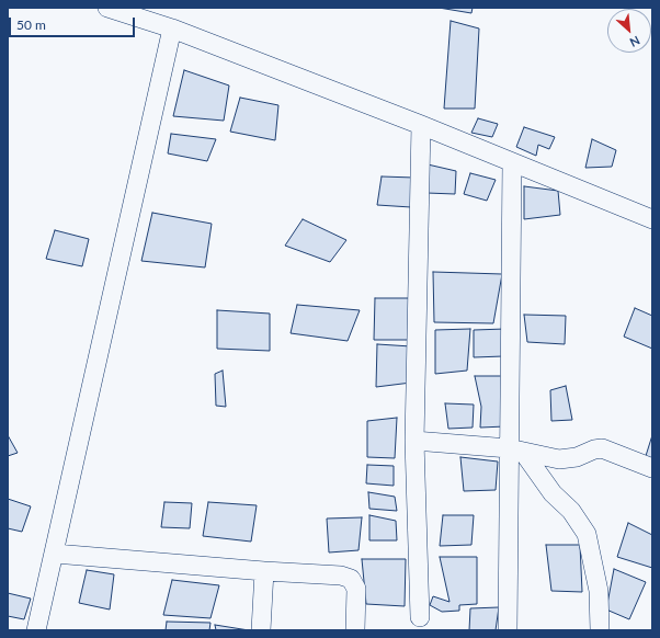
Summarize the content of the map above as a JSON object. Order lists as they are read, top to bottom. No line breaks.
{"scale_bar":"50 m","north":"bottom right"}
